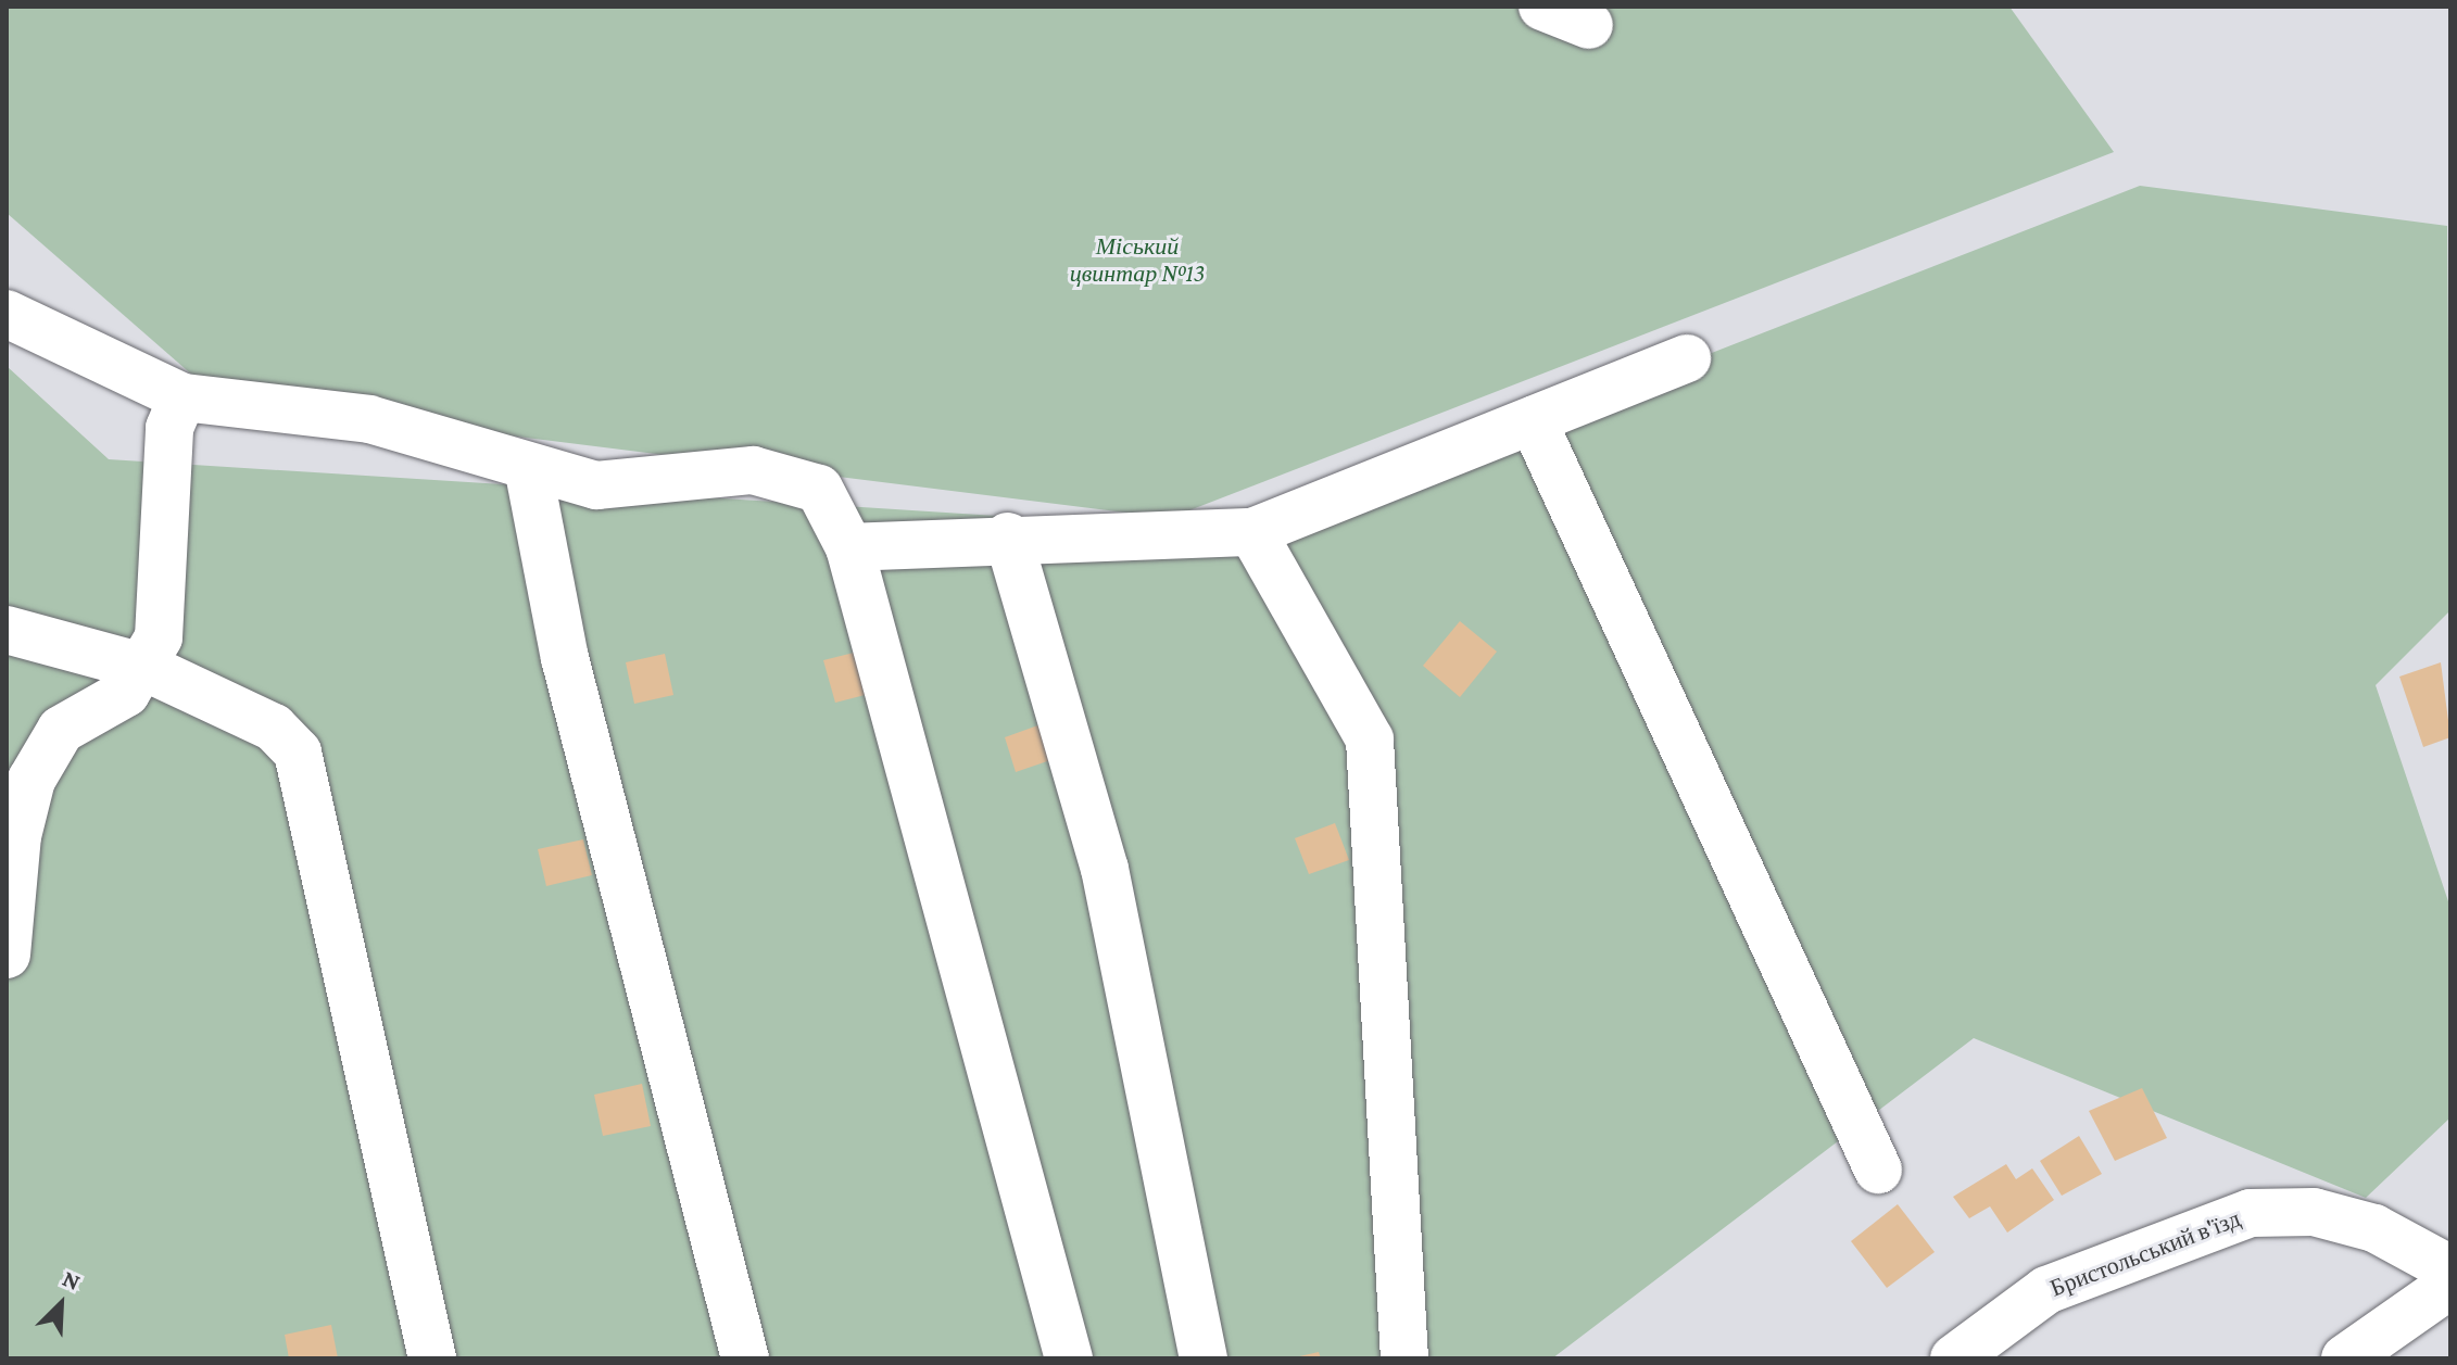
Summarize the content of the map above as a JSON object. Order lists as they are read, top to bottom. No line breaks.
{"streets":{"street":["Бристольський в'їзд"]},"parks":["Міський цвинтар №13"],"north":"top right"}
